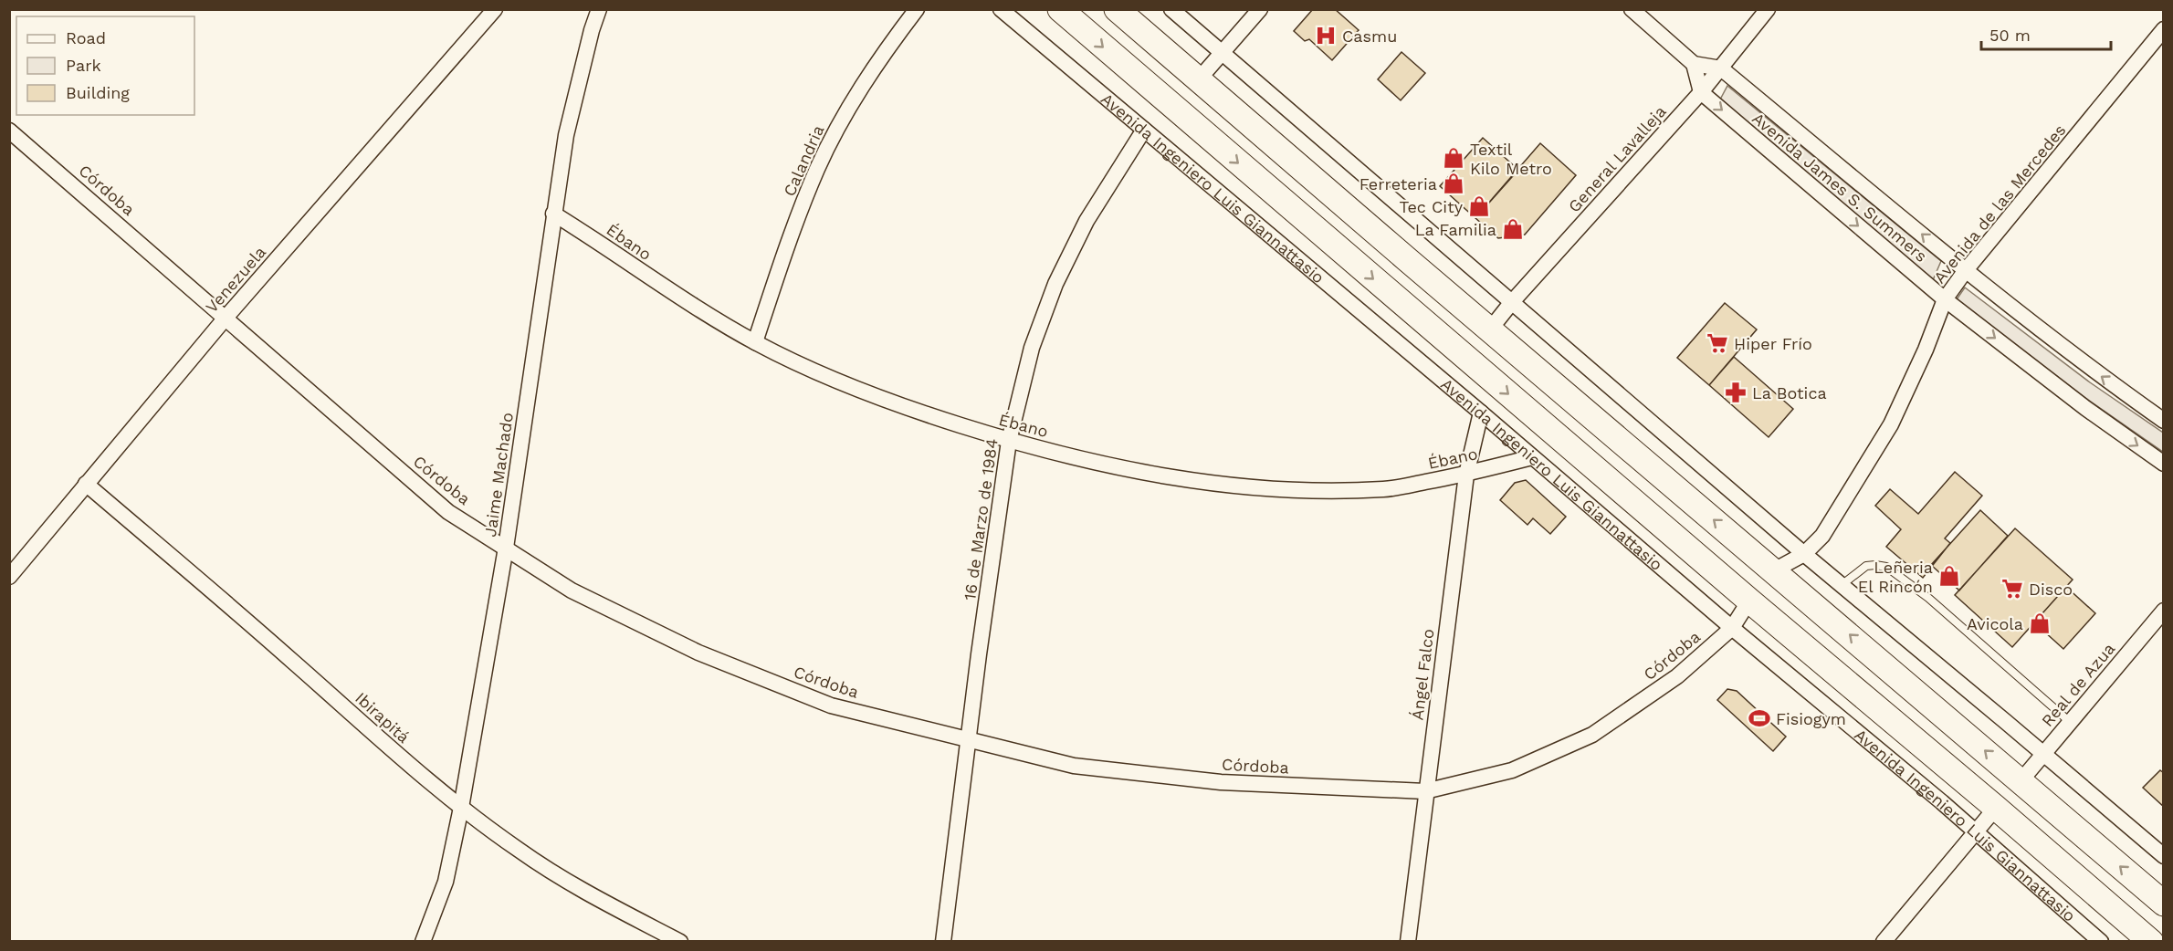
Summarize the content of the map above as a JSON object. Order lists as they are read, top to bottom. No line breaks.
{"streets":{"main road":["Avenida Ingeniero Luis Giannattasio"],"street":["General Lavalleja","Calandria","Avenida James S. Summers","Córdoba","Avenida de las Mercedes","Ébano","Venezuela","Jaime Machado","16 de Marzo de 1984","Ángel Falco","Real de Azua","Ibirapitá"]},"crossings":[["General Lavalleja","Avenida James S. Summers"],["Calandria","Ébano"],["Avenida James S. Summers","Avenida de las Mercedes"],["Avenida Ingeniero Luis Giannattasio","Córdoba"],["Avenida Ingeniero Luis Giannattasio","Ébano"],["Avenida Ingeniero Luis Giannattasio","16 de Marzo de 1984"],["Avenida Ingeniero Luis Giannattasio","Ángel Falco"],["Córdoba","Venezuela"],["Córdoba","Jaime Machado"],["Córdoba","16 de Marzo de 1984"],["Córdoba","Ángel Falco"],["Ébano","Jaime Machado"],["Ébano","16 de Marzo de 1984"],["Ébano","Ángel Falco"],["Venezuela","Ibirapitá"],["Jaime Machado","Ibirapitá"]],"places":{"hospital":["Casmu"],"shop":["Textil Kilo Metro","Ferreteria","Tec City","La Familia","Leñeria El Rincón","Avicola"],"supermarket":["Hiper Frío","Disco"],"pharmacy":["La Botica"],"sports":["Fisiogym"]},"legend":["Road","Park","Building"],"scale_bar":"50 m"}
